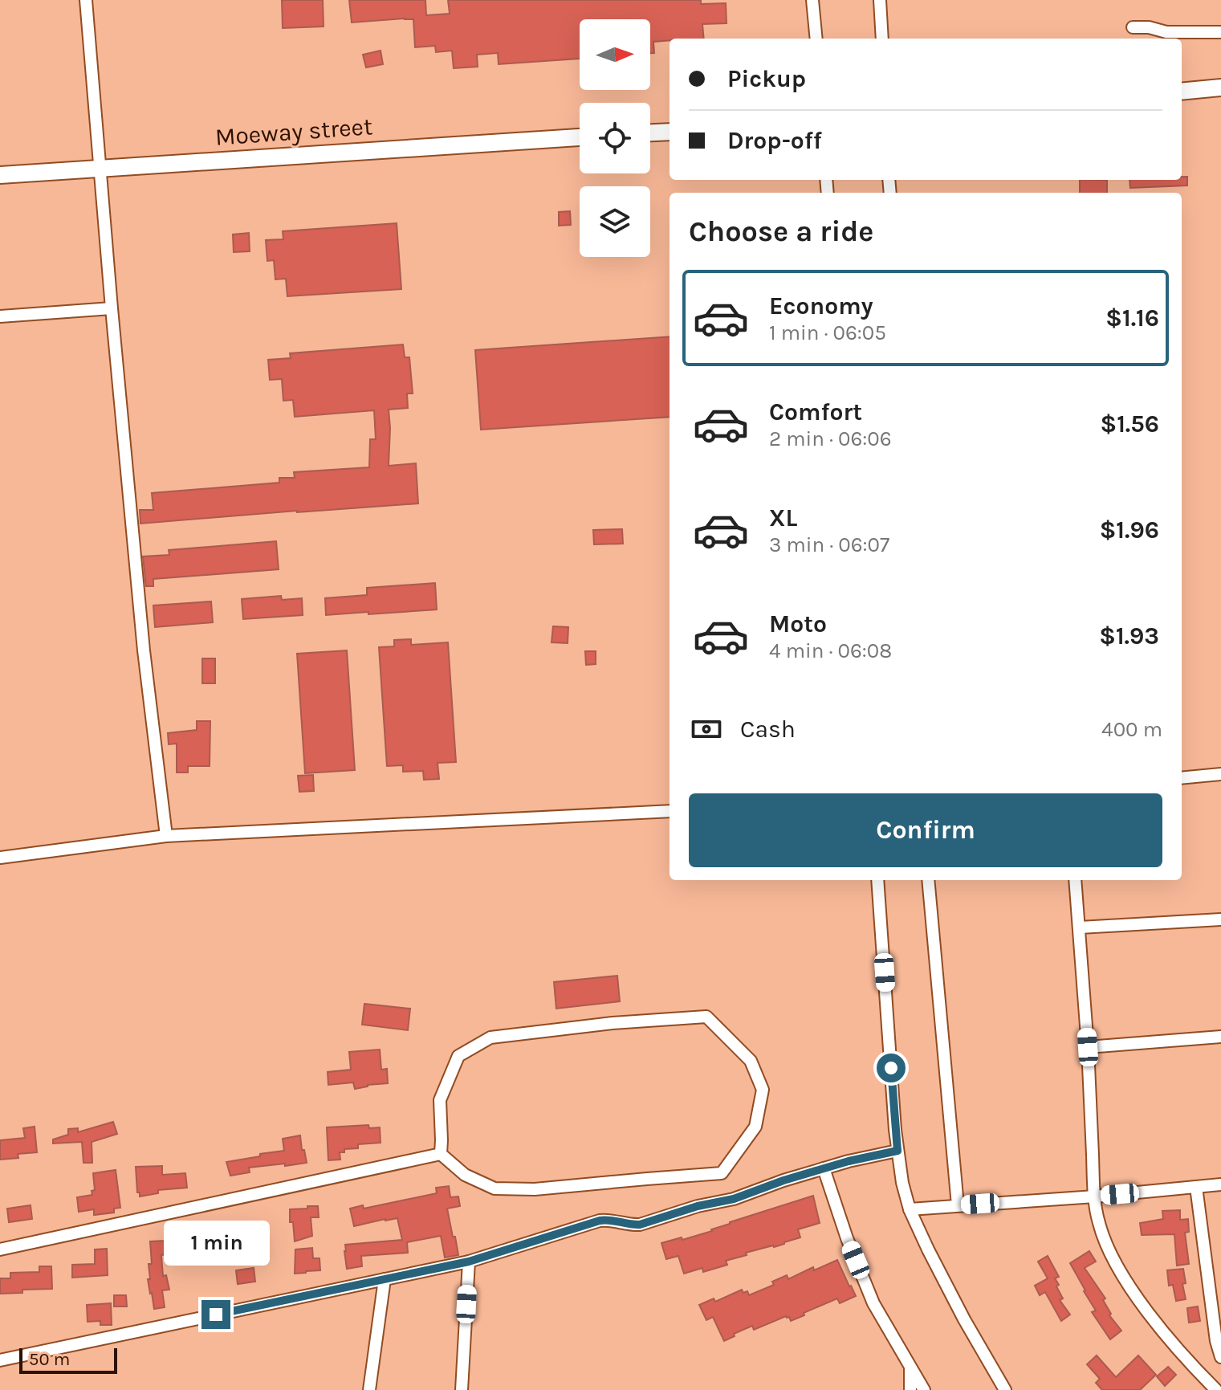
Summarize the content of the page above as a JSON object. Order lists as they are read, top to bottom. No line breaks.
{"streets":{"street":["Moeway street"]},"scale_bar":"50 m","north":"right","page":{"banner":["Pickup","Drop-off"],"heading":"Choose a ride","list":[{"name":"Economy","note":"1 min · 06:05","value":"$1.16"},{"name":"Comfort","note":"2 min · 06:06","value":"$1.56"},{"name":"XL","note":"3 min · 06:07","value":"$1.96"},{"name":"Moto","note":"4 min · 06:08","value":"$1.93"}],"pay":["Cash","400 m"],"buttons":"Confirm","bubble":"1 min","scale":"50 m"}}
